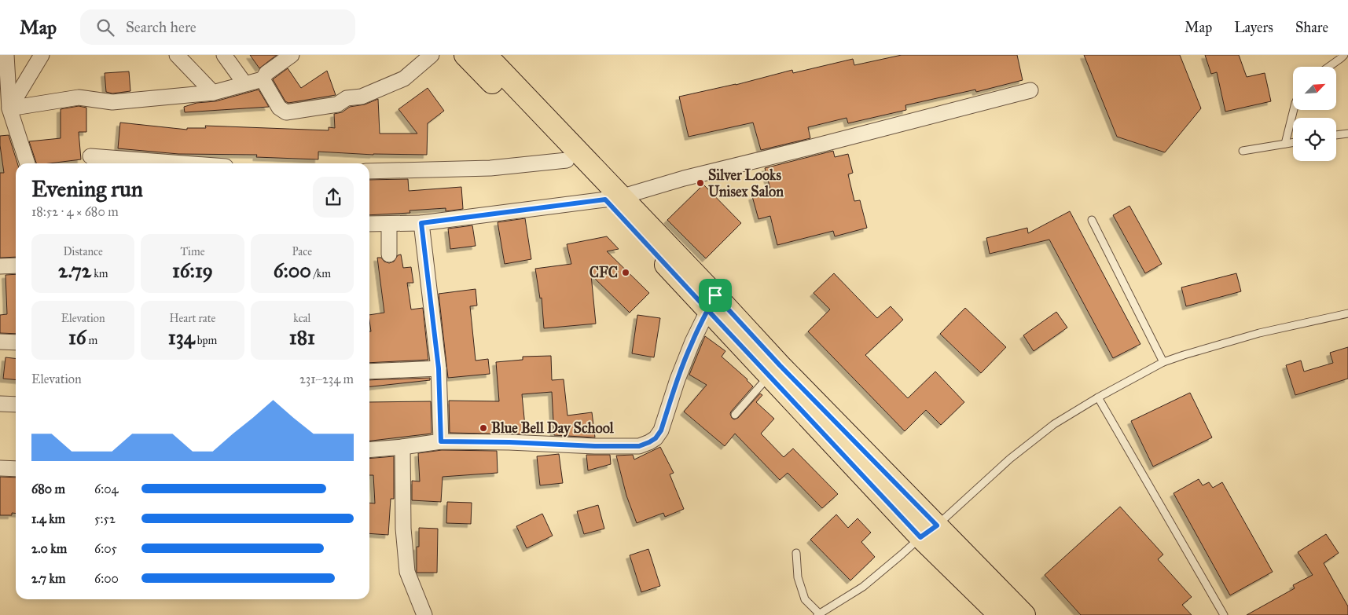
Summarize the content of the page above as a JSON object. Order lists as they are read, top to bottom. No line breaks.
{"places":["Silver Looks Unisex Salon","CFC","Blue Bell Day School"],"north":"top right","page":{"header":"Map","search":"Search here","nav":["Map","Layers","Share"],"heading":["Evening run","18:52 · 4 × 680 m"],"stats":[["Distance","2.72 km"],["Time","16:19"],["Pace","6:00 /km"],["Elevation","16 m"],["Heart rate","134 bpm"],["kcal","181"]],"chart":["Elevation","231–234 m"],"list":[{"name":"680 m","note":"6:04"},{"name":"1.4 km","note":"5:52"},{"name":"2.0 km","note":"6:05"},{"name":"2.7 km","note":"6:00"}]}}
